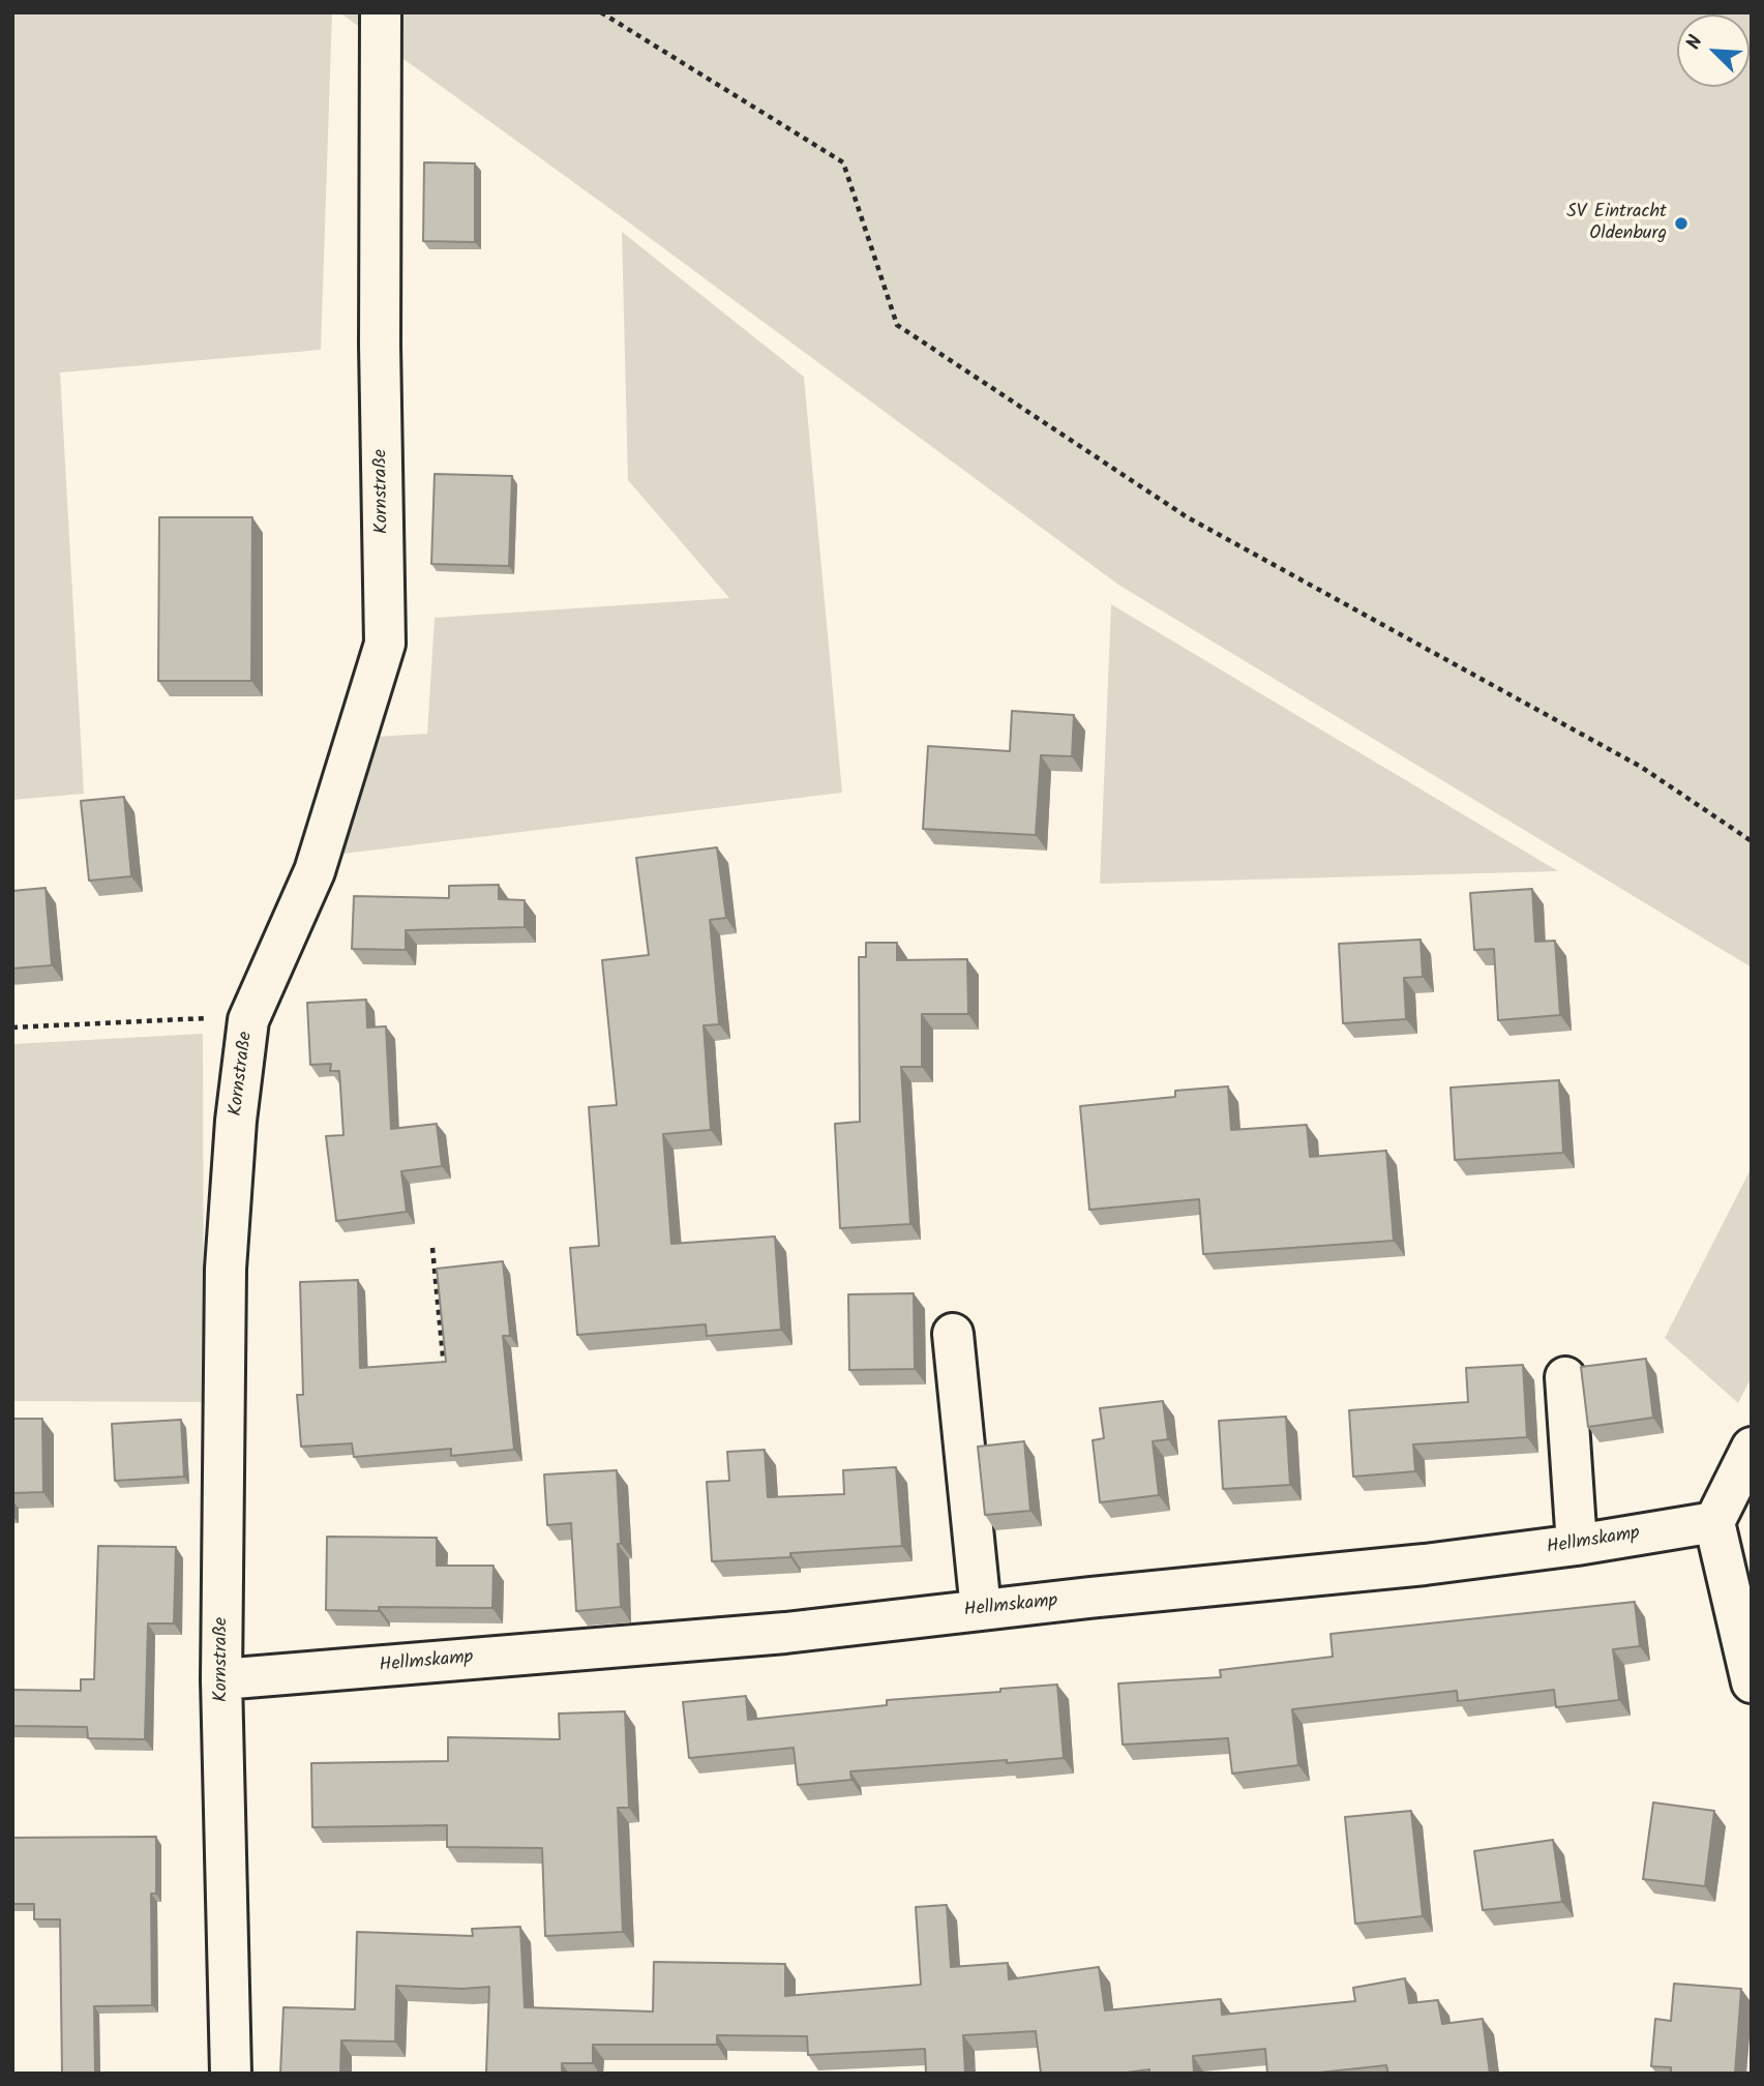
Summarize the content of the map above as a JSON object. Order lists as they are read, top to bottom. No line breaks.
{"streets":{"street":["Kornstraße","Hellmskamp"]},"crossings":[["Kornstraße","Hellmskamp"]],"places":["SV Eintracht Oldenburg"],"north":"top left"}
